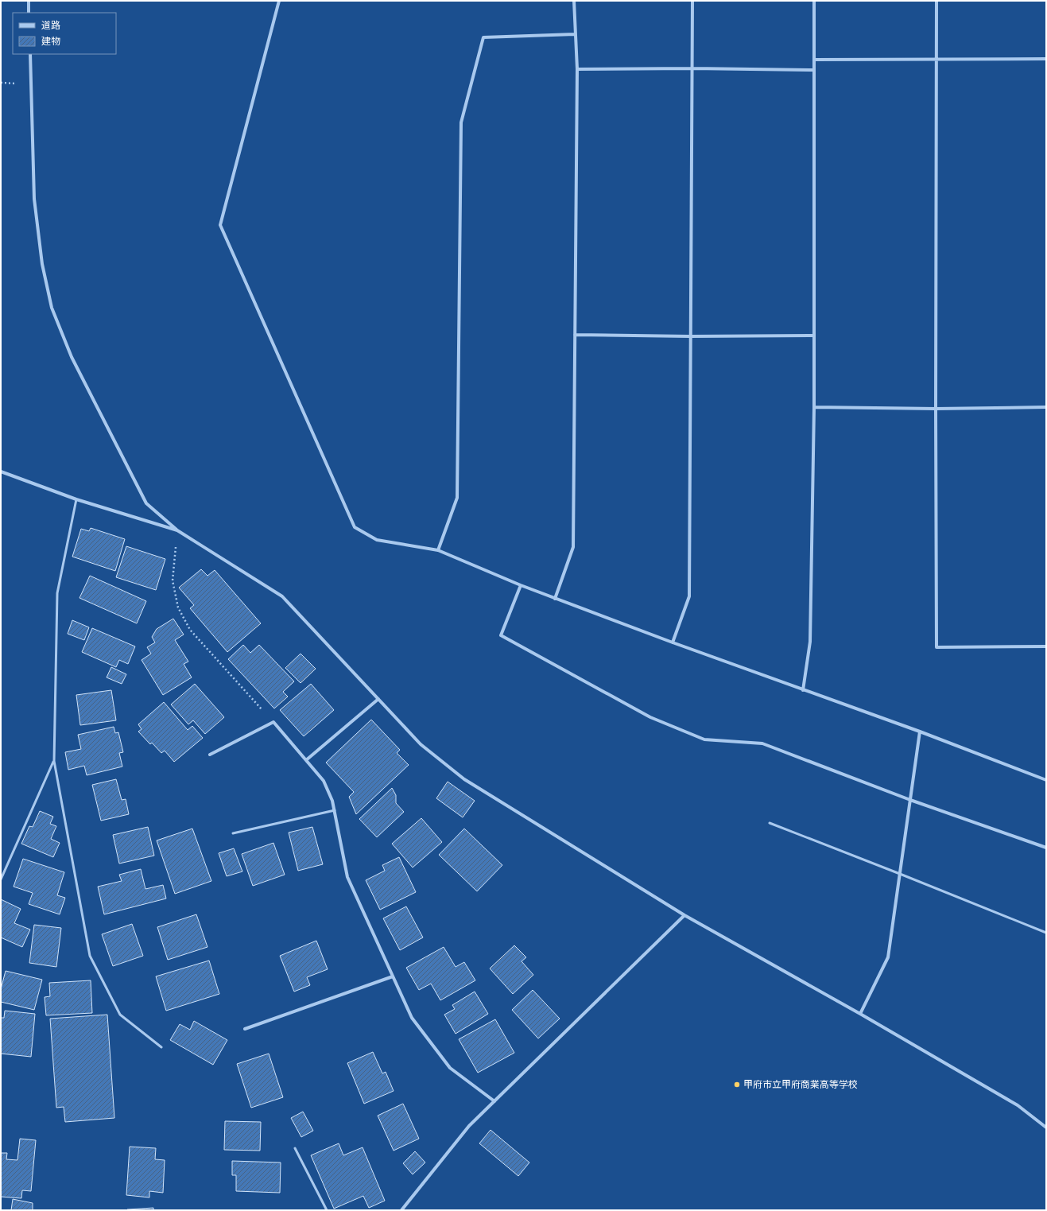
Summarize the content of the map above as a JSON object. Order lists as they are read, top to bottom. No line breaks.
{"places":["甲府市立甲府商業高等学校"],"legend":["道路","建物"]}
